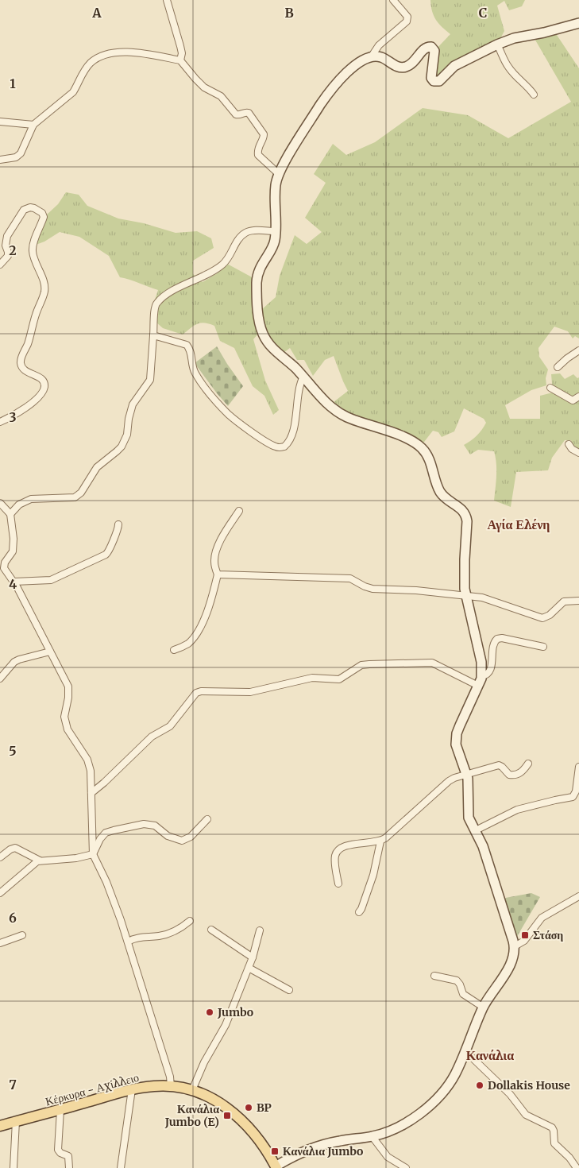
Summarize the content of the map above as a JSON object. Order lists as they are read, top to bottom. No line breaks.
{"streets":{"main road":["Κέρκυρα - Αχίλλειο"]},"districts":["Αγία Ελένη","Κανάλια"],"places":{"transit":["Στάση","Κανάλια Jumbo (E)","Κανάλια Jumbo"],"other":["Jumbo","Dollakis House","BP"]},"grid":{"columns":["A","B","C"],"rows":["1","2","3","4","5","6","7"]}}
